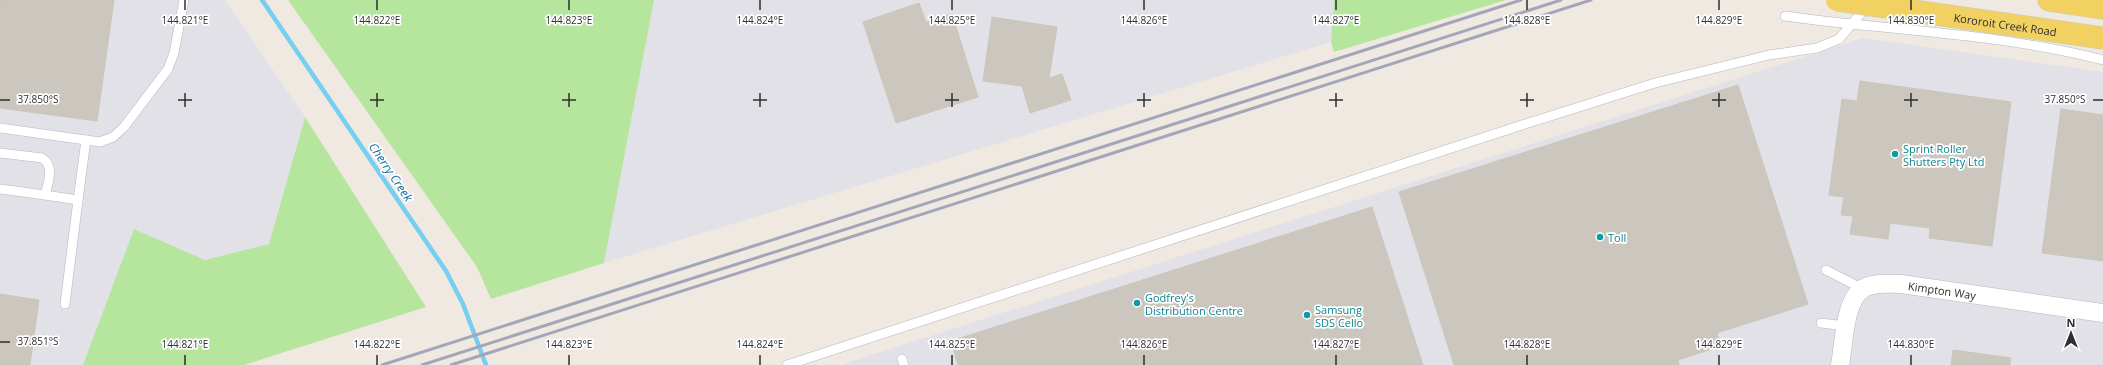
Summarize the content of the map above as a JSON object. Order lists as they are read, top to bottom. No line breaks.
{"streets":{"main road":["Kororoit Creek Road"],"street":["Kimpton Way"]},"water":["Cherry Creek"],"places":["Sprint Roller Shutters Pty Ltd","Toll","Godfrey's Distribution Centre","Samsung SDS Cello"],"north":"top","coordinates":["144.821°E","144.822°E","144.823°E","144.824°E","144.825°E","144.826°E","144.827°E","144.828°E","144.829°E","144.830°E","37.850°S","37.851°S"]}
